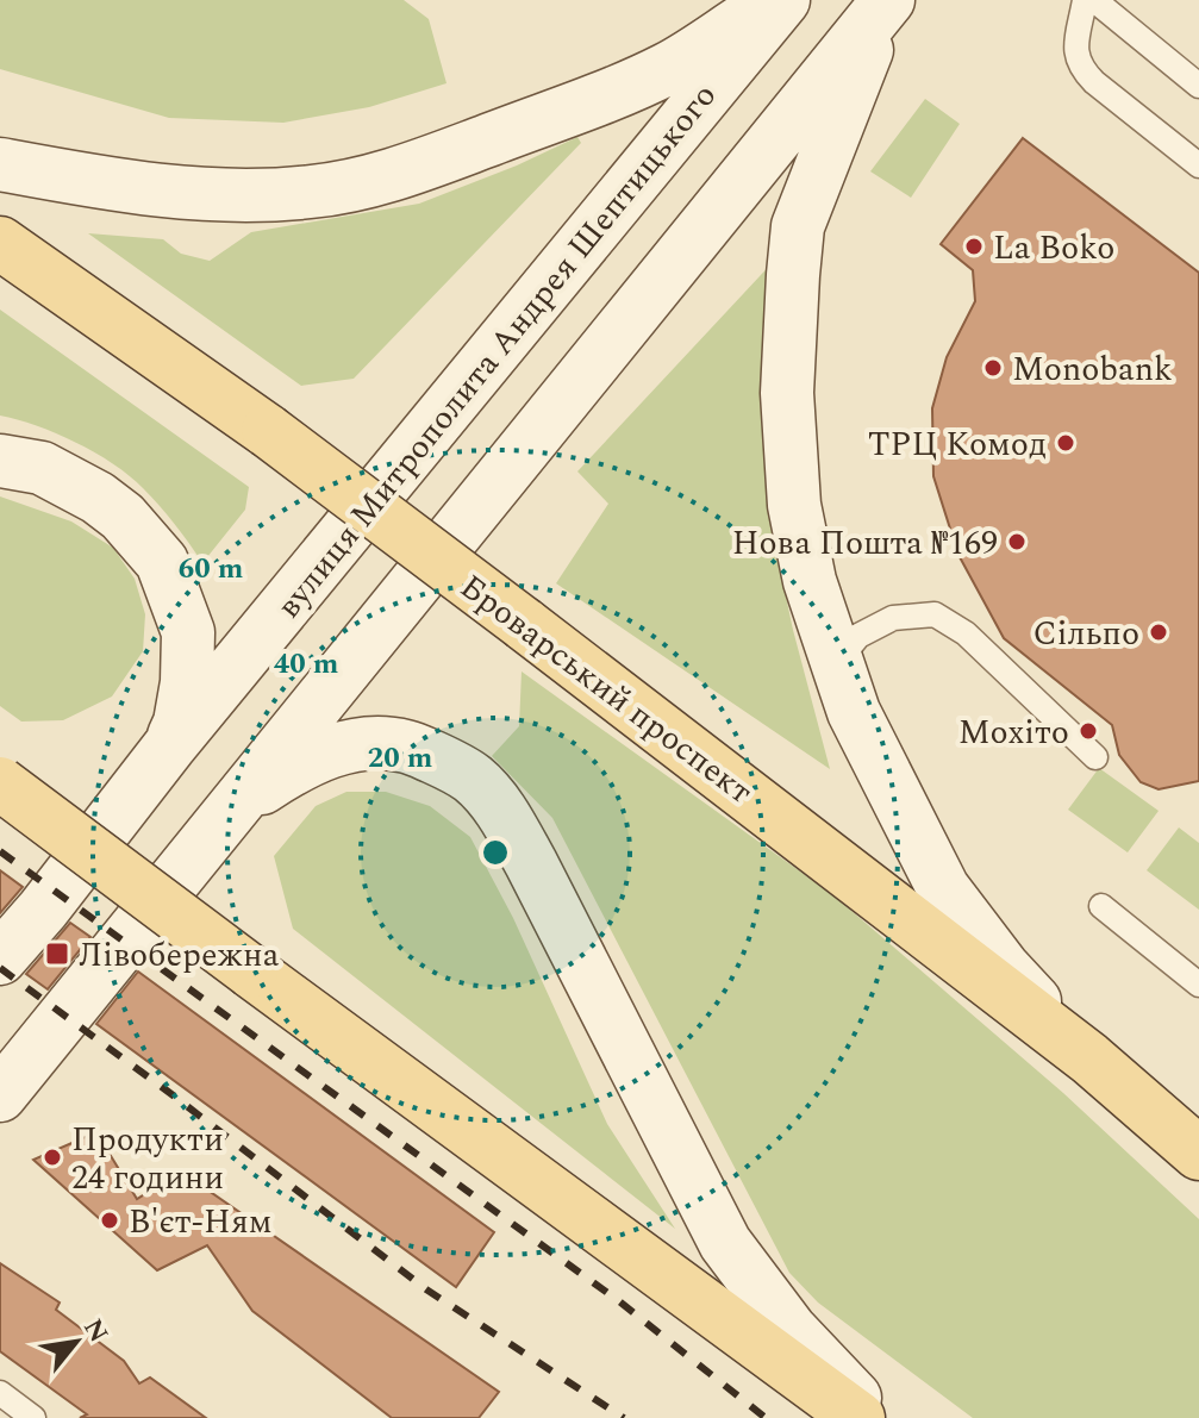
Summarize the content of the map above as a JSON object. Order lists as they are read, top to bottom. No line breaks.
{"streets":{"main road":["вулиця Митрополита Андрея Шептицького","Броварський проспект"]},"places":{"other":["La Boko","Monobank","ТРЦ Комод","Нова Пошта №169","Сільпо","Мохіто","Продукти 24 години","В'єт-Ням"],"transit":["Лівобережна"]},"north":"top right","rings":["60 m","40 m","20 m"]}
